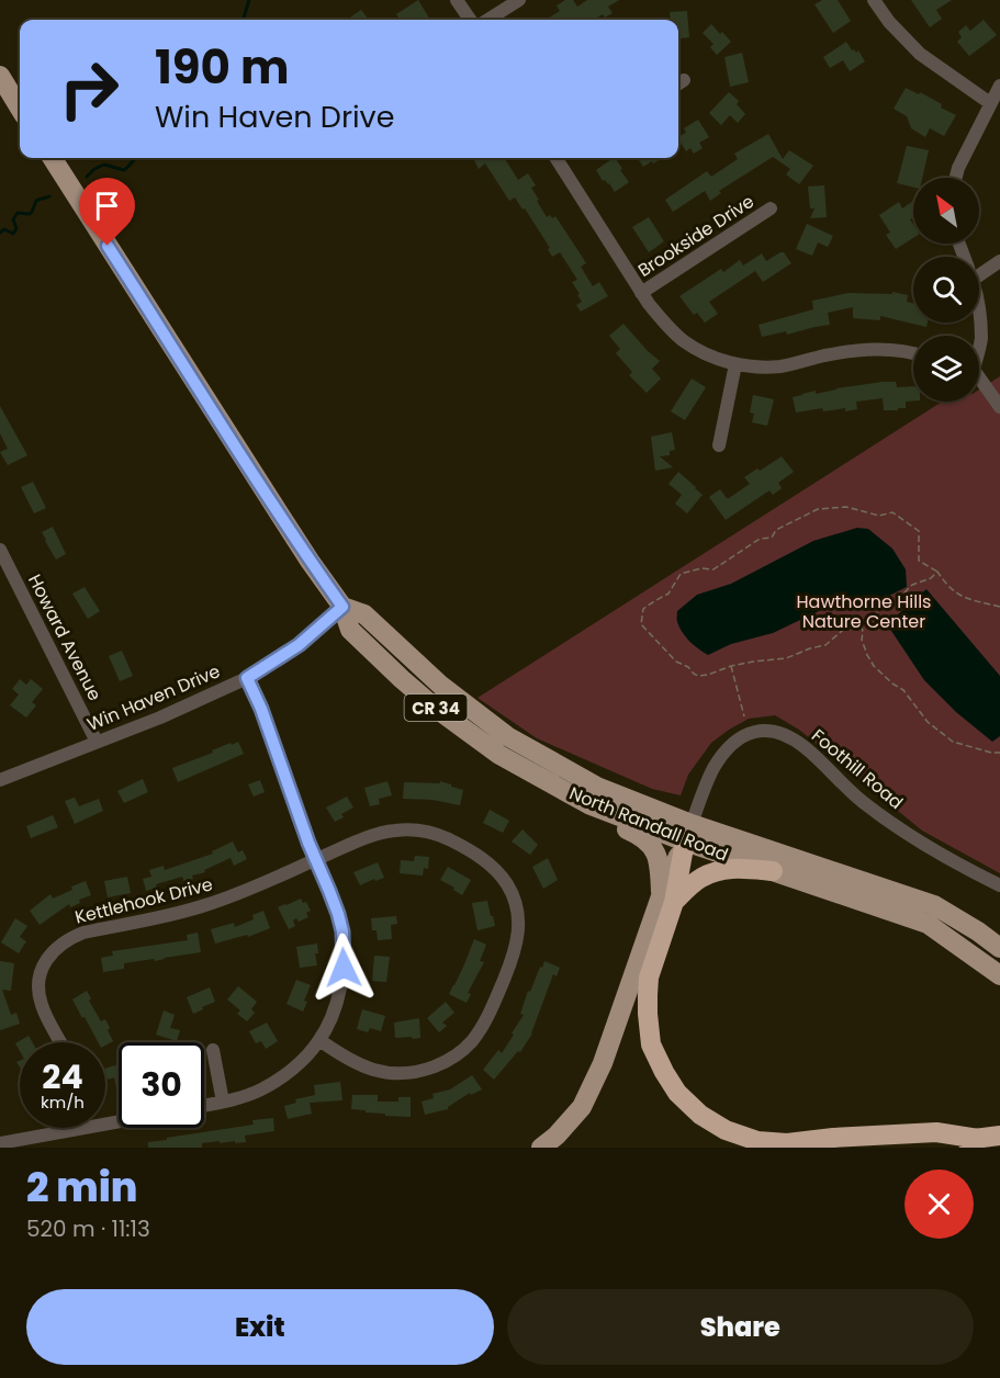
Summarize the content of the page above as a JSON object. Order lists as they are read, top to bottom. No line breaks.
{"streets":{"main road":["CR 34","North Randall Road"],"street":["Brookside Drive","Howard Avenue","Win Haven Drive","Foothill Road","Kettlehook Drive"]},"crossings":[["Howard Avenue","Win Haven Drive"],["Win Haven Drive","North Randall Road"],["Foothill Road","North Randall Road"]],"parks":["Hawthorne Hills Nature Center"],"north":"top left","page":{"turn":["190 m","Win Haven Drive"],"speed":"24 km/h","limit":"30","heading":["2 min","520 m · 11:13"],"buttons":["Exit","Share"]}}
